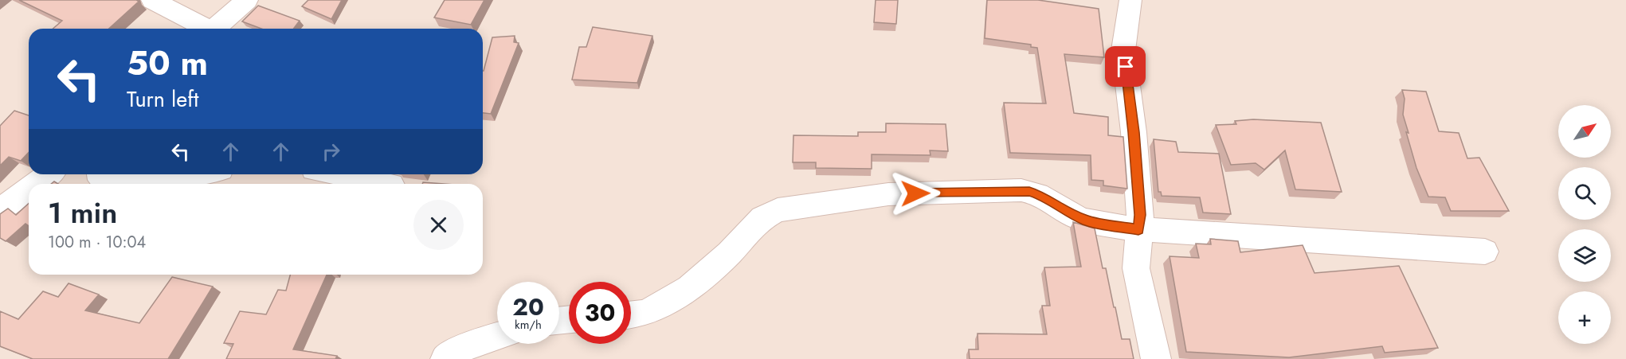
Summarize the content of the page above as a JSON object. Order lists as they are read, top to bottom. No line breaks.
{"north":"top right","page":{"turn":["50 m","Turn left"],"map_buttons":"+","heading":["1 min","100 m · 10:04"],"speed":"20 km/h","limit":"30"}}
